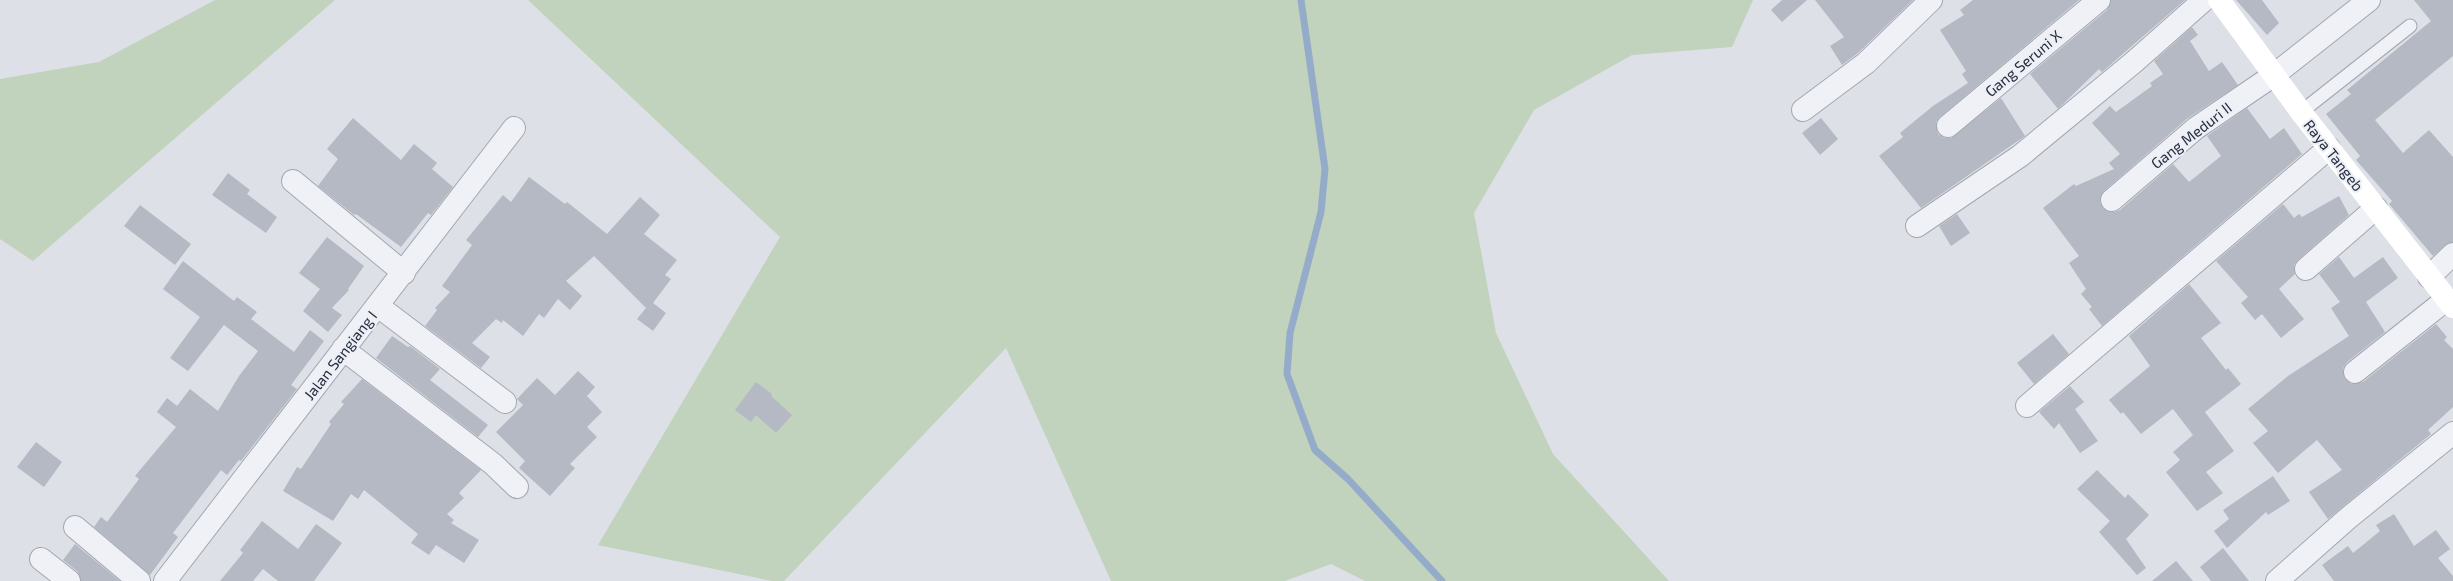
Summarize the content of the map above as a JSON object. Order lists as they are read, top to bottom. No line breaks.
{"streets":{"street":["Gang Seruni X","Gang Meduri II","Raya Tangeb","Jalan Sangiang I"]},"crossings":[["Gang Meduri II","Raya Tangeb"]]}
